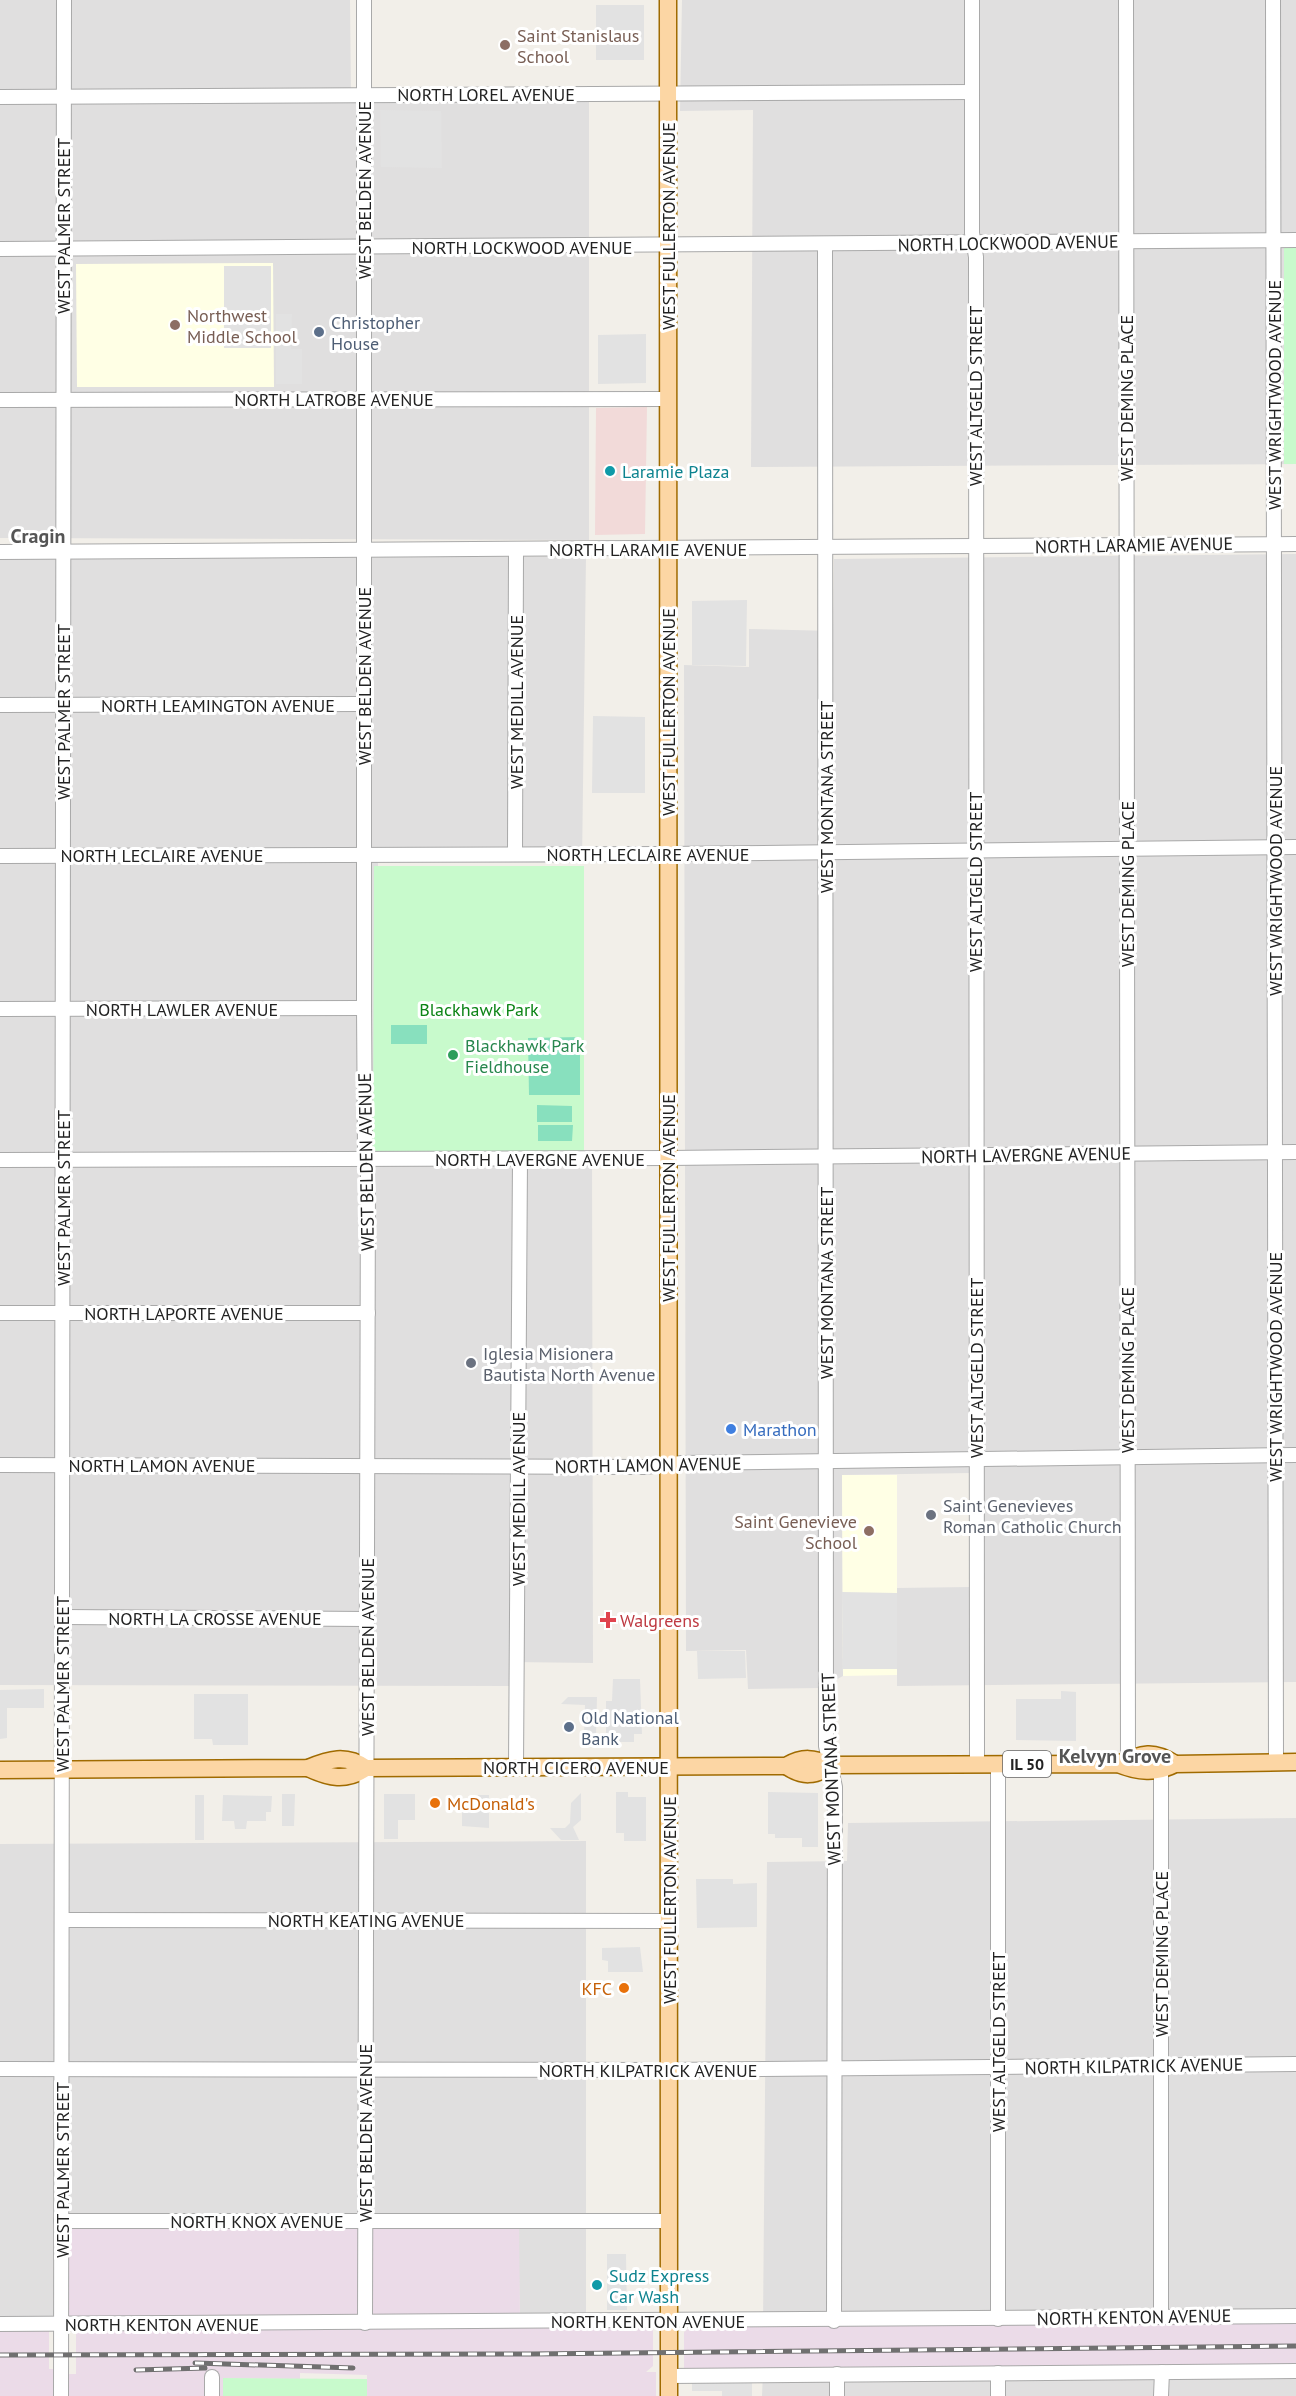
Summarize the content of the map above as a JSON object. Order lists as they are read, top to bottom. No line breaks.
{"streets":{"main road":["WEST FULLERTON AVENUE","IL 50","NORTH CICERO AVENUE"],"street":["NORTH LOREL AVENUE","WEST BELDEN AVENUE","WEST PALMER STREET","NORTH LOCKWOOD AVENUE","WEST WRIGHTWOOD AVENUE","WEST ALTGELD STREET","WEST DEMING PLACE","NORTH LATROBE AVENUE","NORTH LARAMIE AVENUE","WEST MEDILL AVENUE","NORTH LEAMINGTON AVENUE","WEST MONTANA STREET","NORTH LECLAIRE AVENUE","NORTH LAWLER AVENUE","NORTH LAVERGNE AVENUE","NORTH LAPORTE AVENUE","NORTH LAMON AVENUE","NORTH LA CROSSE AVENUE","NORTH KEATING AVENUE","NORTH KILPATRICK AVENUE","NORTH KNOX AVENUE","NORTH KENTON AVENUE"]},"crossings":[["NORTH LOREL AVENUE","WEST BELDEN AVENUE"],["NORTH LOREL AVENUE","WEST PALMER STREET"],["NORTH LOREL AVENUE","WEST FULLERTON AVENUE"],["NORTH LOREL AVENUE","WEST ALTGELD STREET"],["WEST BELDEN AVENUE","NORTH LOCKWOOD AVENUE"],["WEST BELDEN AVENUE","NORTH LATROBE AVENUE"],["WEST BELDEN AVENUE","NORTH LARAMIE AVENUE"],["WEST BELDEN AVENUE","NORTH LEAMINGTON AVENUE"],["WEST BELDEN AVENUE","NORTH LECLAIRE AVENUE"],["WEST BELDEN AVENUE","NORTH LAWLER AVENUE"],["WEST BELDEN AVENUE","NORTH LAVERGNE AVENUE"],["WEST BELDEN AVENUE","NORTH LAPORTE AVENUE"],["WEST BELDEN AVENUE","NORTH LAMON AVENUE"],["WEST BELDEN AVENUE","NORTH LA CROSSE AVENUE"],["WEST BELDEN AVENUE","NORTH CICERO AVENUE"],["WEST BELDEN AVENUE","NORTH KEATING AVENUE"],["WEST BELDEN AVENUE","NORTH KILPATRICK AVENUE"],["WEST BELDEN AVENUE","NORTH KNOX AVENUE"],["WEST BELDEN AVENUE","NORTH KENTON AVENUE"],["WEST PALMER STREET","NORTH LOCKWOOD AVENUE"],["WEST PALMER STREET","NORTH LATROBE AVENUE"],["WEST PALMER STREET","NORTH LARAMIE AVENUE"],["WEST PALMER STREET","NORTH LEAMINGTON AVENUE"],["WEST PALMER STREET","NORTH LECLAIRE AVENUE"],["WEST PALMER STREET","NORTH LAWLER AVENUE"],["WEST PALMER STREET","NORTH LAVERGNE AVENUE"],["WEST PALMER STREET","NORTH LAPORTE AVENUE"],["WEST PALMER STREET","NORTH LAMON AVENUE"],["WEST PALMER STREET","NORTH LA CROSSE AVENUE"],["WEST PALMER STREET","NORTH CICERO AVENUE"],["WEST PALMER STREET","NORTH KEATING AVENUE"],["WEST PALMER STREET","NORTH KILPATRICK AVENUE"],["WEST PALMER STREET","NORTH KNOX AVENUE"],["WEST PALMER STREET","NORTH KENTON AVENUE"],["WEST FULLERTON AVENUE","NORTH LOCKWOOD AVENUE"],["WEST FULLERTON AVENUE","NORTH LATROBE AVENUE"],["WEST FULLERTON AVENUE","NORTH LARAMIE AVENUE"],["WEST FULLERTON AVENUE","NORTH LECLAIRE AVENUE"],["WEST FULLERTON AVENUE","NORTH LAVERGNE AVENUE"],["WEST FULLERTON AVENUE","NORTH LAMON AVENUE"],["WEST FULLERTON AVENUE","NORTH CICERO AVENUE"],["WEST FULLERTON AVENUE","NORTH KEATING AVENUE"],["WEST FULLERTON AVENUE","NORTH KILPATRICK AVENUE"],["WEST FULLERTON AVENUE","NORTH KNOX AVENUE"],["WEST FULLERTON AVENUE","NORTH KENTON AVENUE"],["NORTH LOCKWOOD AVENUE","WEST WRIGHTWOOD AVENUE"],["NORTH LOCKWOOD AVENUE","WEST ALTGELD STREET"],["NORTH LOCKWOOD AVENUE","WEST DEMING PLACE"],["NORTH LOCKWOOD AVENUE","WEST MONTANA STREET"],["WEST WRIGHTWOOD AVENUE","NORTH LARAMIE AVENUE"],["WEST WRIGHTWOOD AVENUE","NORTH LECLAIRE AVENUE"],["WEST WRIGHTWOOD AVENUE","NORTH LAVERGNE AVENUE"],["WEST WRIGHTWOOD AVENUE","NORTH LAMON AVENUE"],["WEST WRIGHTWOOD AVENUE","NORTH CICERO AVENUE"],["WEST ALTGELD STREET","NORTH LARAMIE AVENUE"],["WEST ALTGELD STREET","NORTH LECLAIRE AVENUE"],["WEST ALTGELD STREET","NORTH LAVERGNE AVENUE"],["WEST ALTGELD STREET","NORTH LAMON AVENUE"],["WEST ALTGELD STREET","NORTH CICERO AVENUE"],["WEST ALTGELD STREET","NORTH KILPATRICK AVENUE"],["WEST ALTGELD STREET","NORTH KENTON AVENUE"],["WEST DEMING PLACE","NORTH LARAMIE AVENUE"],["WEST DEMING PLACE","NORTH LECLAIRE AVENUE"],["WEST DEMING PLACE","NORTH LAVERGNE AVENUE"],["WEST DEMING PLACE","NORTH LAMON AVENUE"],["WEST DEMING PLACE","NORTH CICERO AVENUE"],["WEST DEMING PLACE","NORTH KILPATRICK AVENUE"],["WEST DEMING PLACE","NORTH KENTON AVENUE"],["NORTH LARAMIE AVENUE","WEST MEDILL AVENUE"],["NORTH LARAMIE AVENUE","WEST MONTANA STREET"],["WEST MEDILL AVENUE","NORTH LECLAIRE AVENUE"],["WEST MEDILL AVENUE","NORTH LAVERGNE AVENUE"],["WEST MEDILL AVENUE","NORTH LAMON AVENUE"],["WEST MEDILL AVENUE","NORTH CICERO AVENUE"],["WEST MONTANA STREET","NORTH LECLAIRE AVENUE"],["WEST MONTANA STREET","NORTH LAVERGNE AVENUE"],["WEST MONTANA STREET","NORTH LAMON AVENUE"],["WEST MONTANA STREET","NORTH CICERO AVENUE"],["WEST MONTANA STREET","NORTH KILPATRICK AVENUE"],["WEST MONTANA STREET","NORTH KENTON AVENUE"]],"districts":["Cragin","Kelvyn Grove"],"parks":["Blackhawk Park"],"places":{"other":["Saint Stanislaus School","Northwest Middle School","Christopher House","Laramie Plaza","Blackhawk Park Fieldhouse","Iglesia Misionera Bautista North Avenue","Marathon","Saint Genevieves Roman Catholic Church","Saint Genevieve School","Old National Bank","McDonald's","KFC","Sudz Express Car Wash"],"health":["Walgreens"]}}
